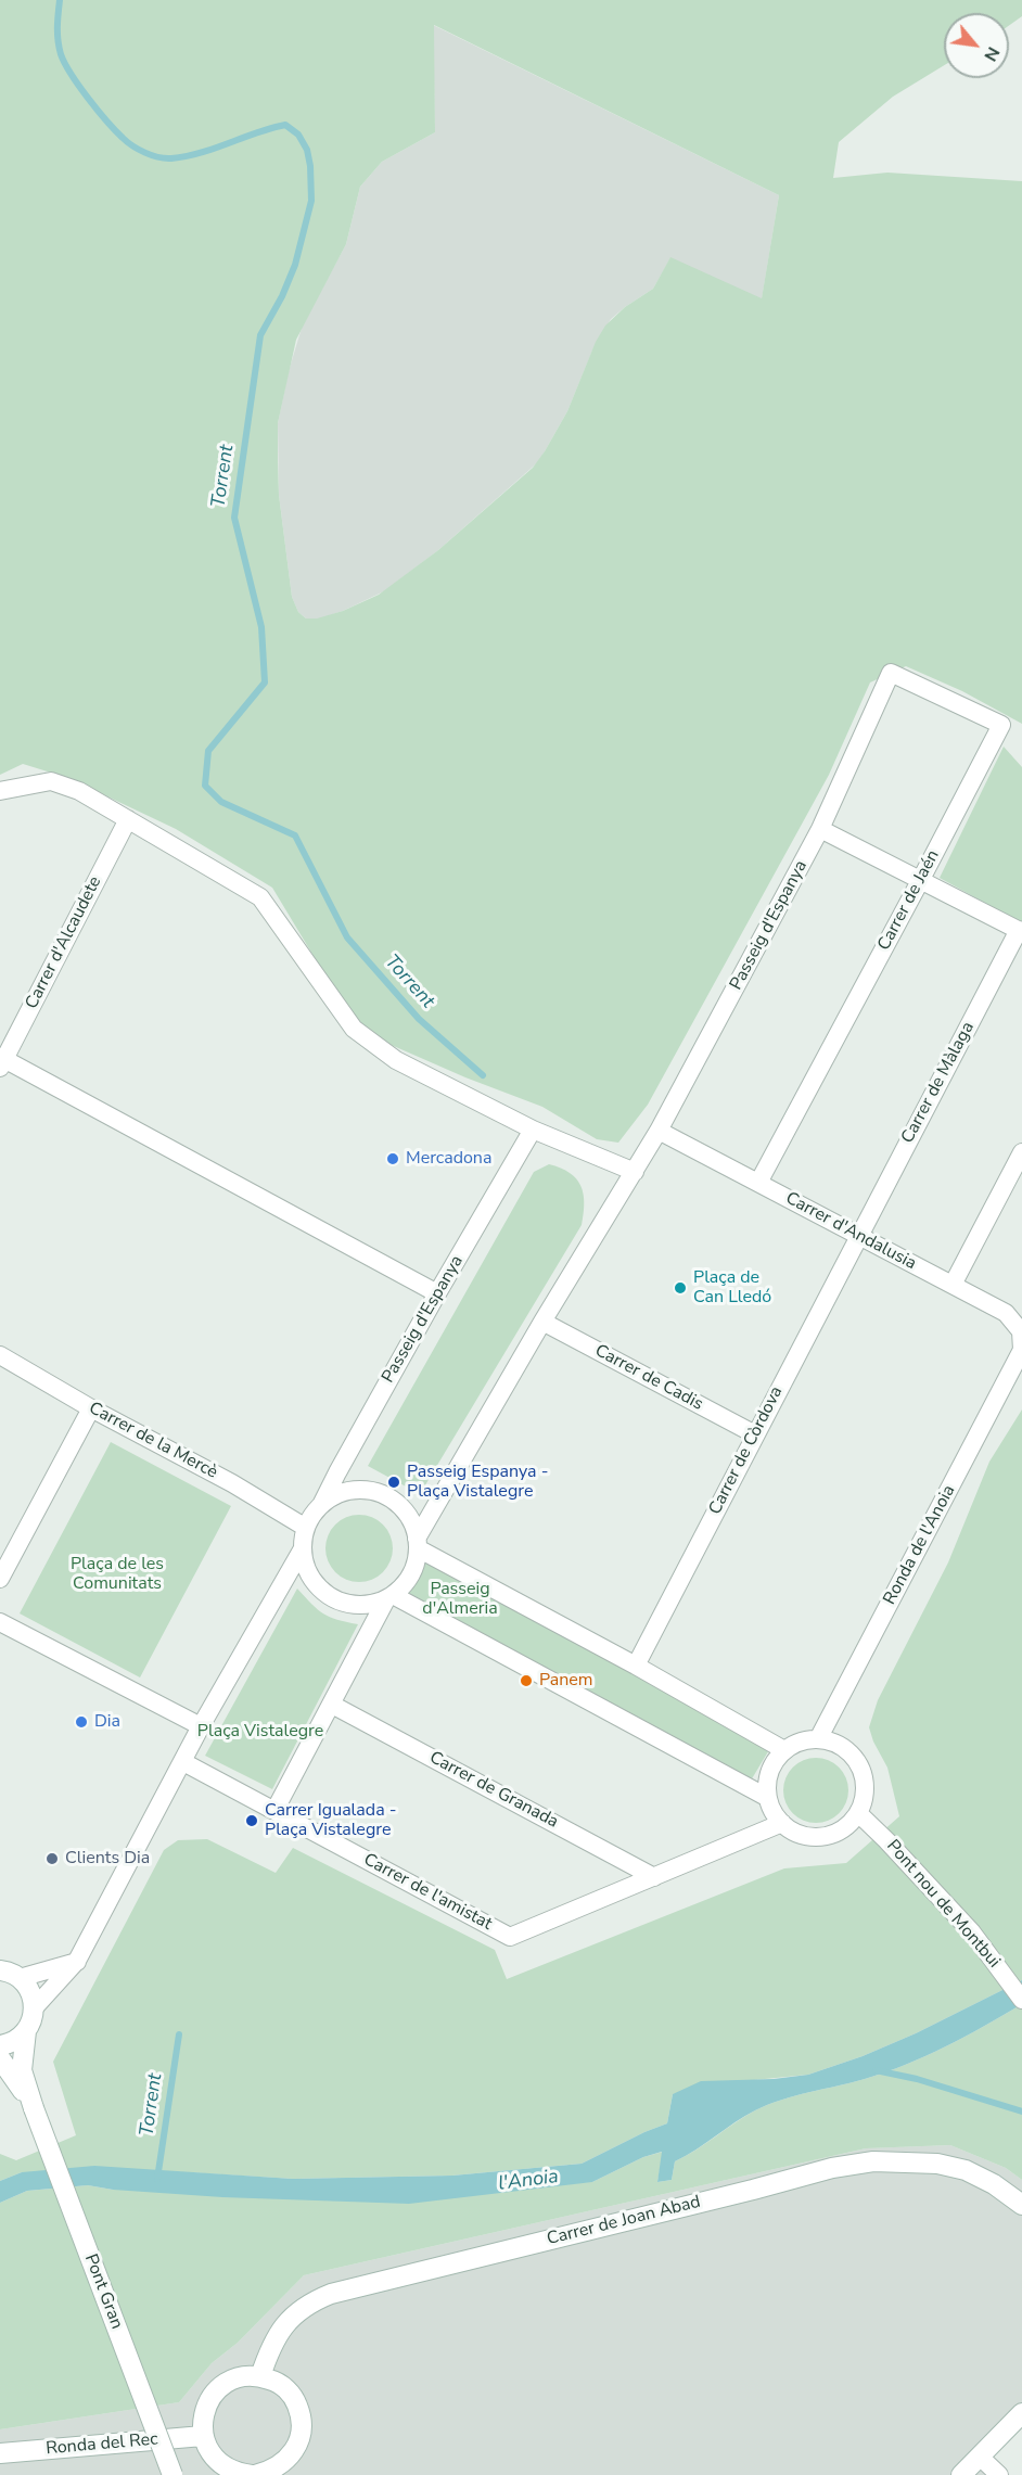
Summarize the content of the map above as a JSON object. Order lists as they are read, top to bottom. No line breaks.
{"streets":{"street":["Carrer de Jaén","Passeig d'Espanya","Carrer d'Alcaudete","Carrer de Màlaga","Carrer d'Andalusia","Carrer de Cadis","Carrer de la Mercè","Carrer de Còrdova","Ronda de l'Anoia","Carrer de Granada","Carrer de l'amistat","Pont nou de Montbui","Carrer de Joan Abad","Pont Gran","Ronda del Rec"]},"crossings":[["Carrer de Jaén","Passeig d'Espanya"],["Carrer de Jaén","Carrer d'Andalusia"],["Passeig d'Espanya","Carrer d'Andalusia"],["Passeig d'Espanya","Carrer de Cadis"],["Passeig d'Espanya","Carrer de la Mercè"],["Passeig d'Espanya","Carrer de Granada"],["Passeig d'Espanya","Carrer de l'amistat"],["Carrer de Màlaga","Carrer d'Andalusia"],["Carrer de Màlaga","Carrer de Còrdova"],["Carrer d'Andalusia","Carrer de Còrdova"],["Carrer d'Andalusia","Ronda de l'Anoia"],["Carrer de Cadis","Carrer de Còrdova"],["Ronda de l'Anoia","Pont nou de Montbui"],["Carrer de Granada","Carrer de l'amistat"],["Carrer de Joan Abad","Ronda del Rec"]],"water":["Torrent","l'Anoia"],"parks":["Plaça de les Comunitats","Passeig d'Almeria","Plaça Vistalegre"],"places":["Mercadona","Plaça de Can Lledó","Passeig Espanya - Plaça Vistalegre","Panem","Dia","Carrer Igualada - Plaça Vistalegre","Clients Dia"],"north":"bottom right"}
